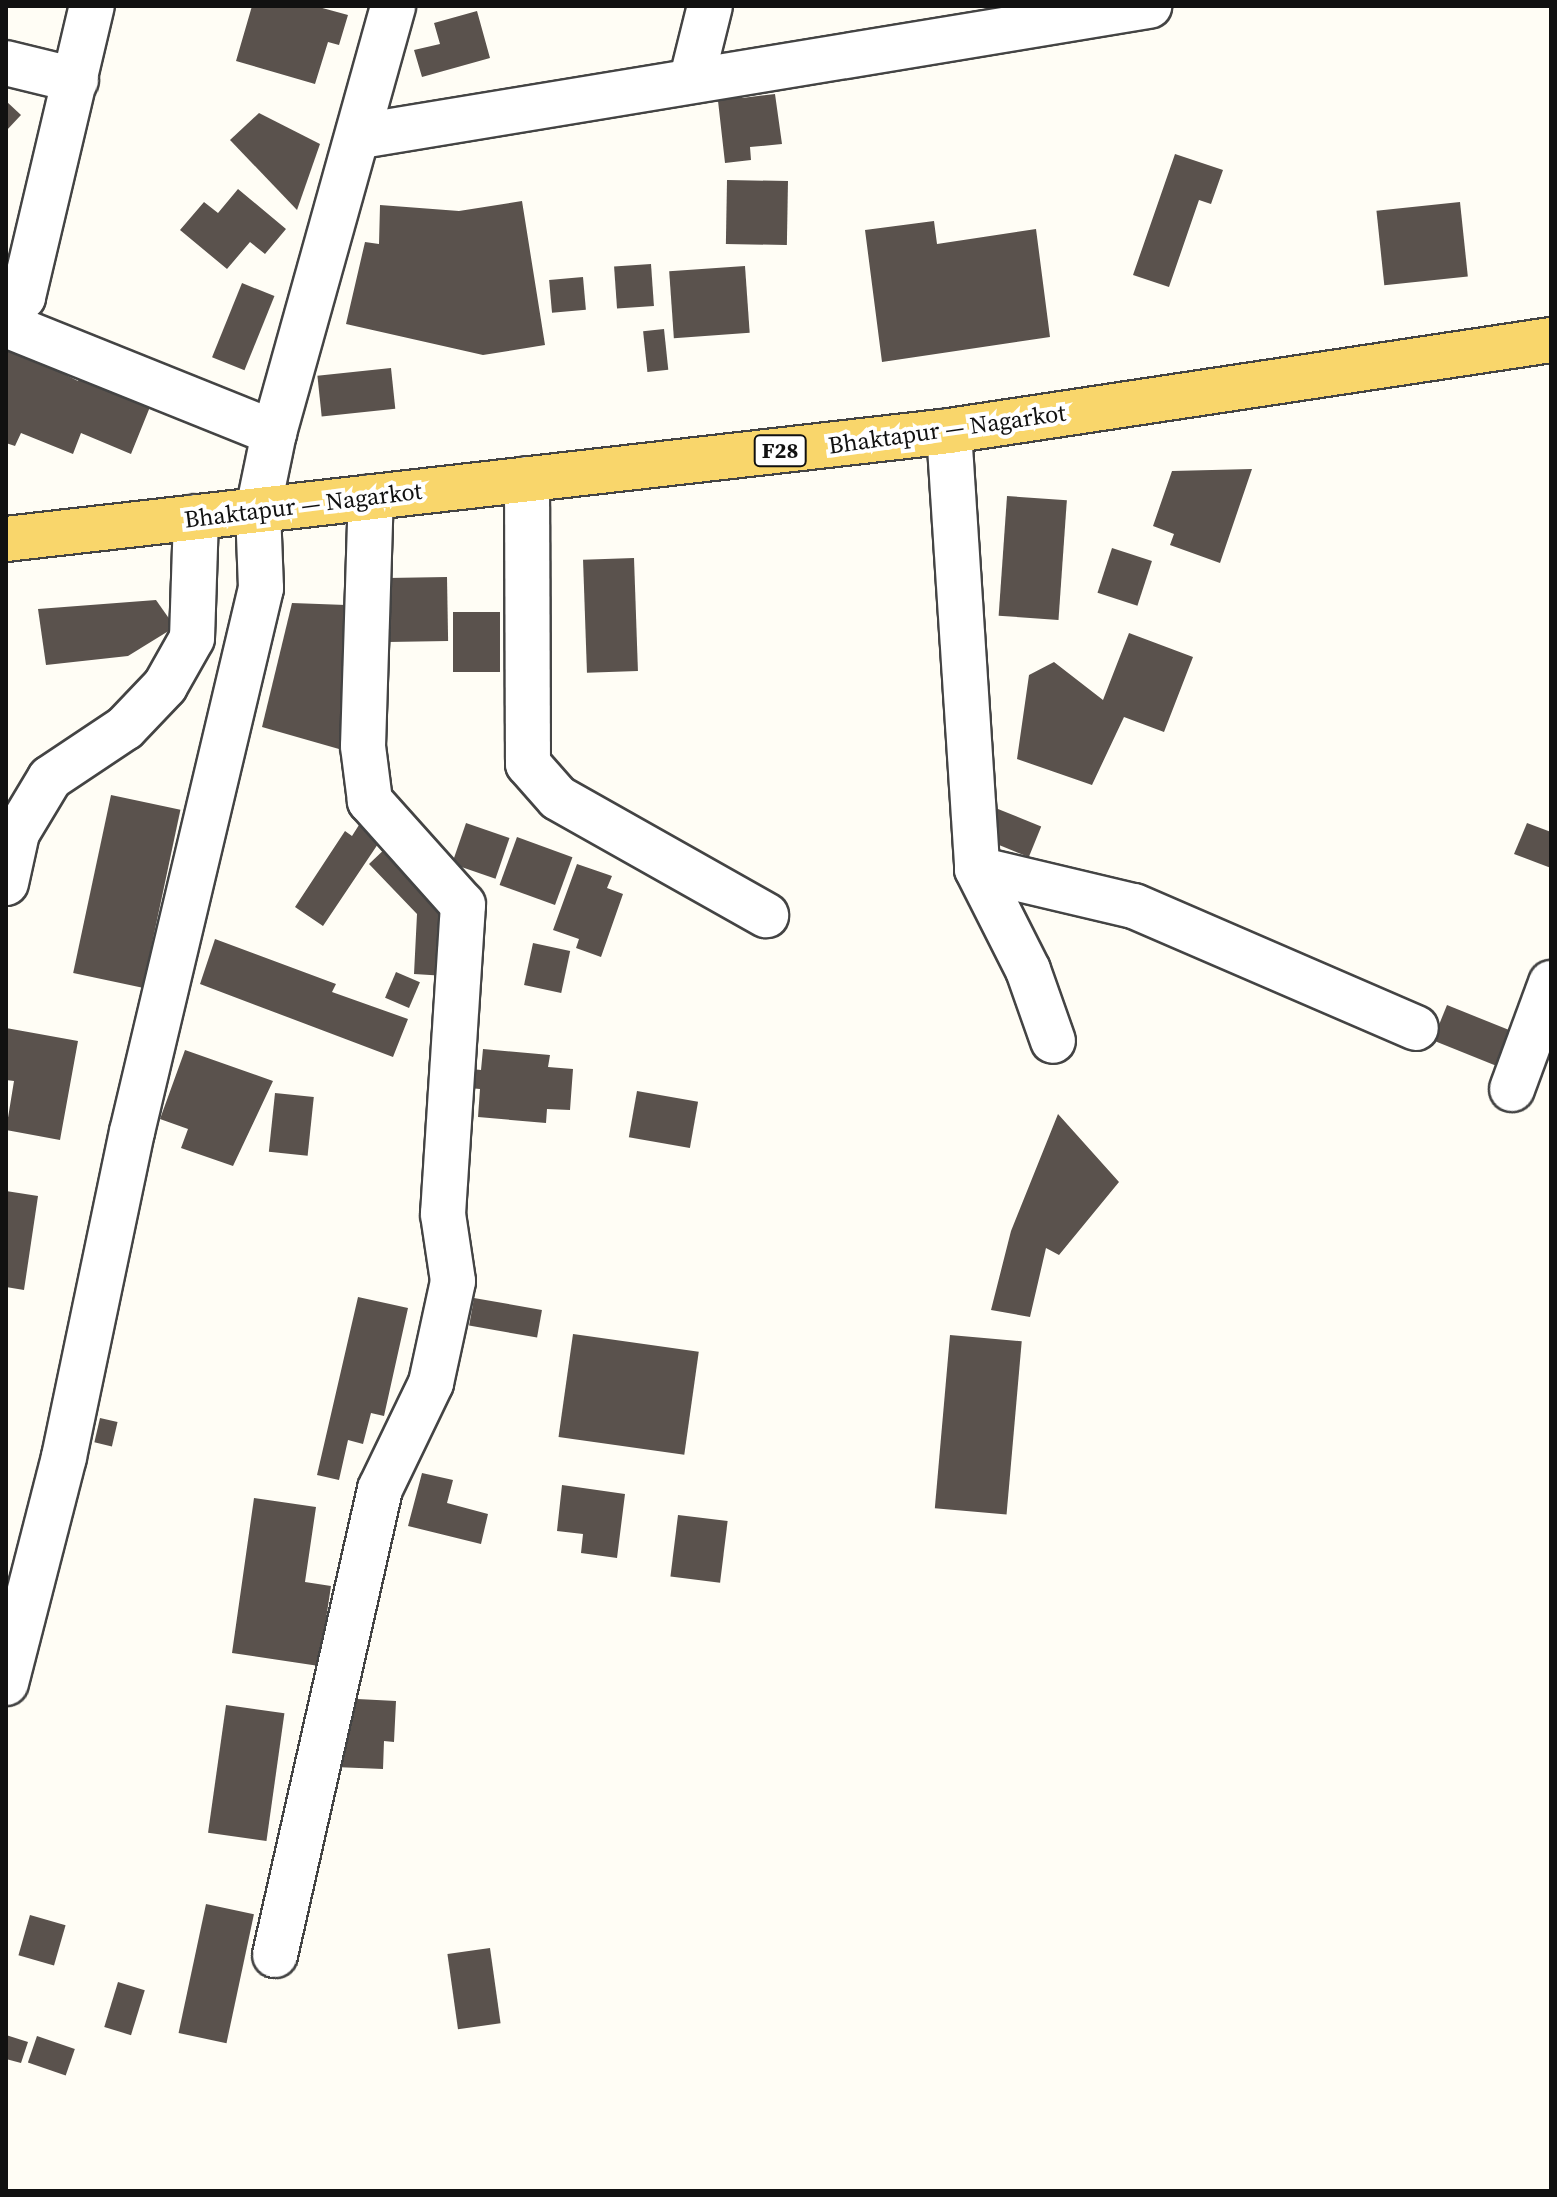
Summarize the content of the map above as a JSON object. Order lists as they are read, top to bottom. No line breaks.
{"streets":{"main road":["Bhaktapur — Nagarkot","F28"]}}
